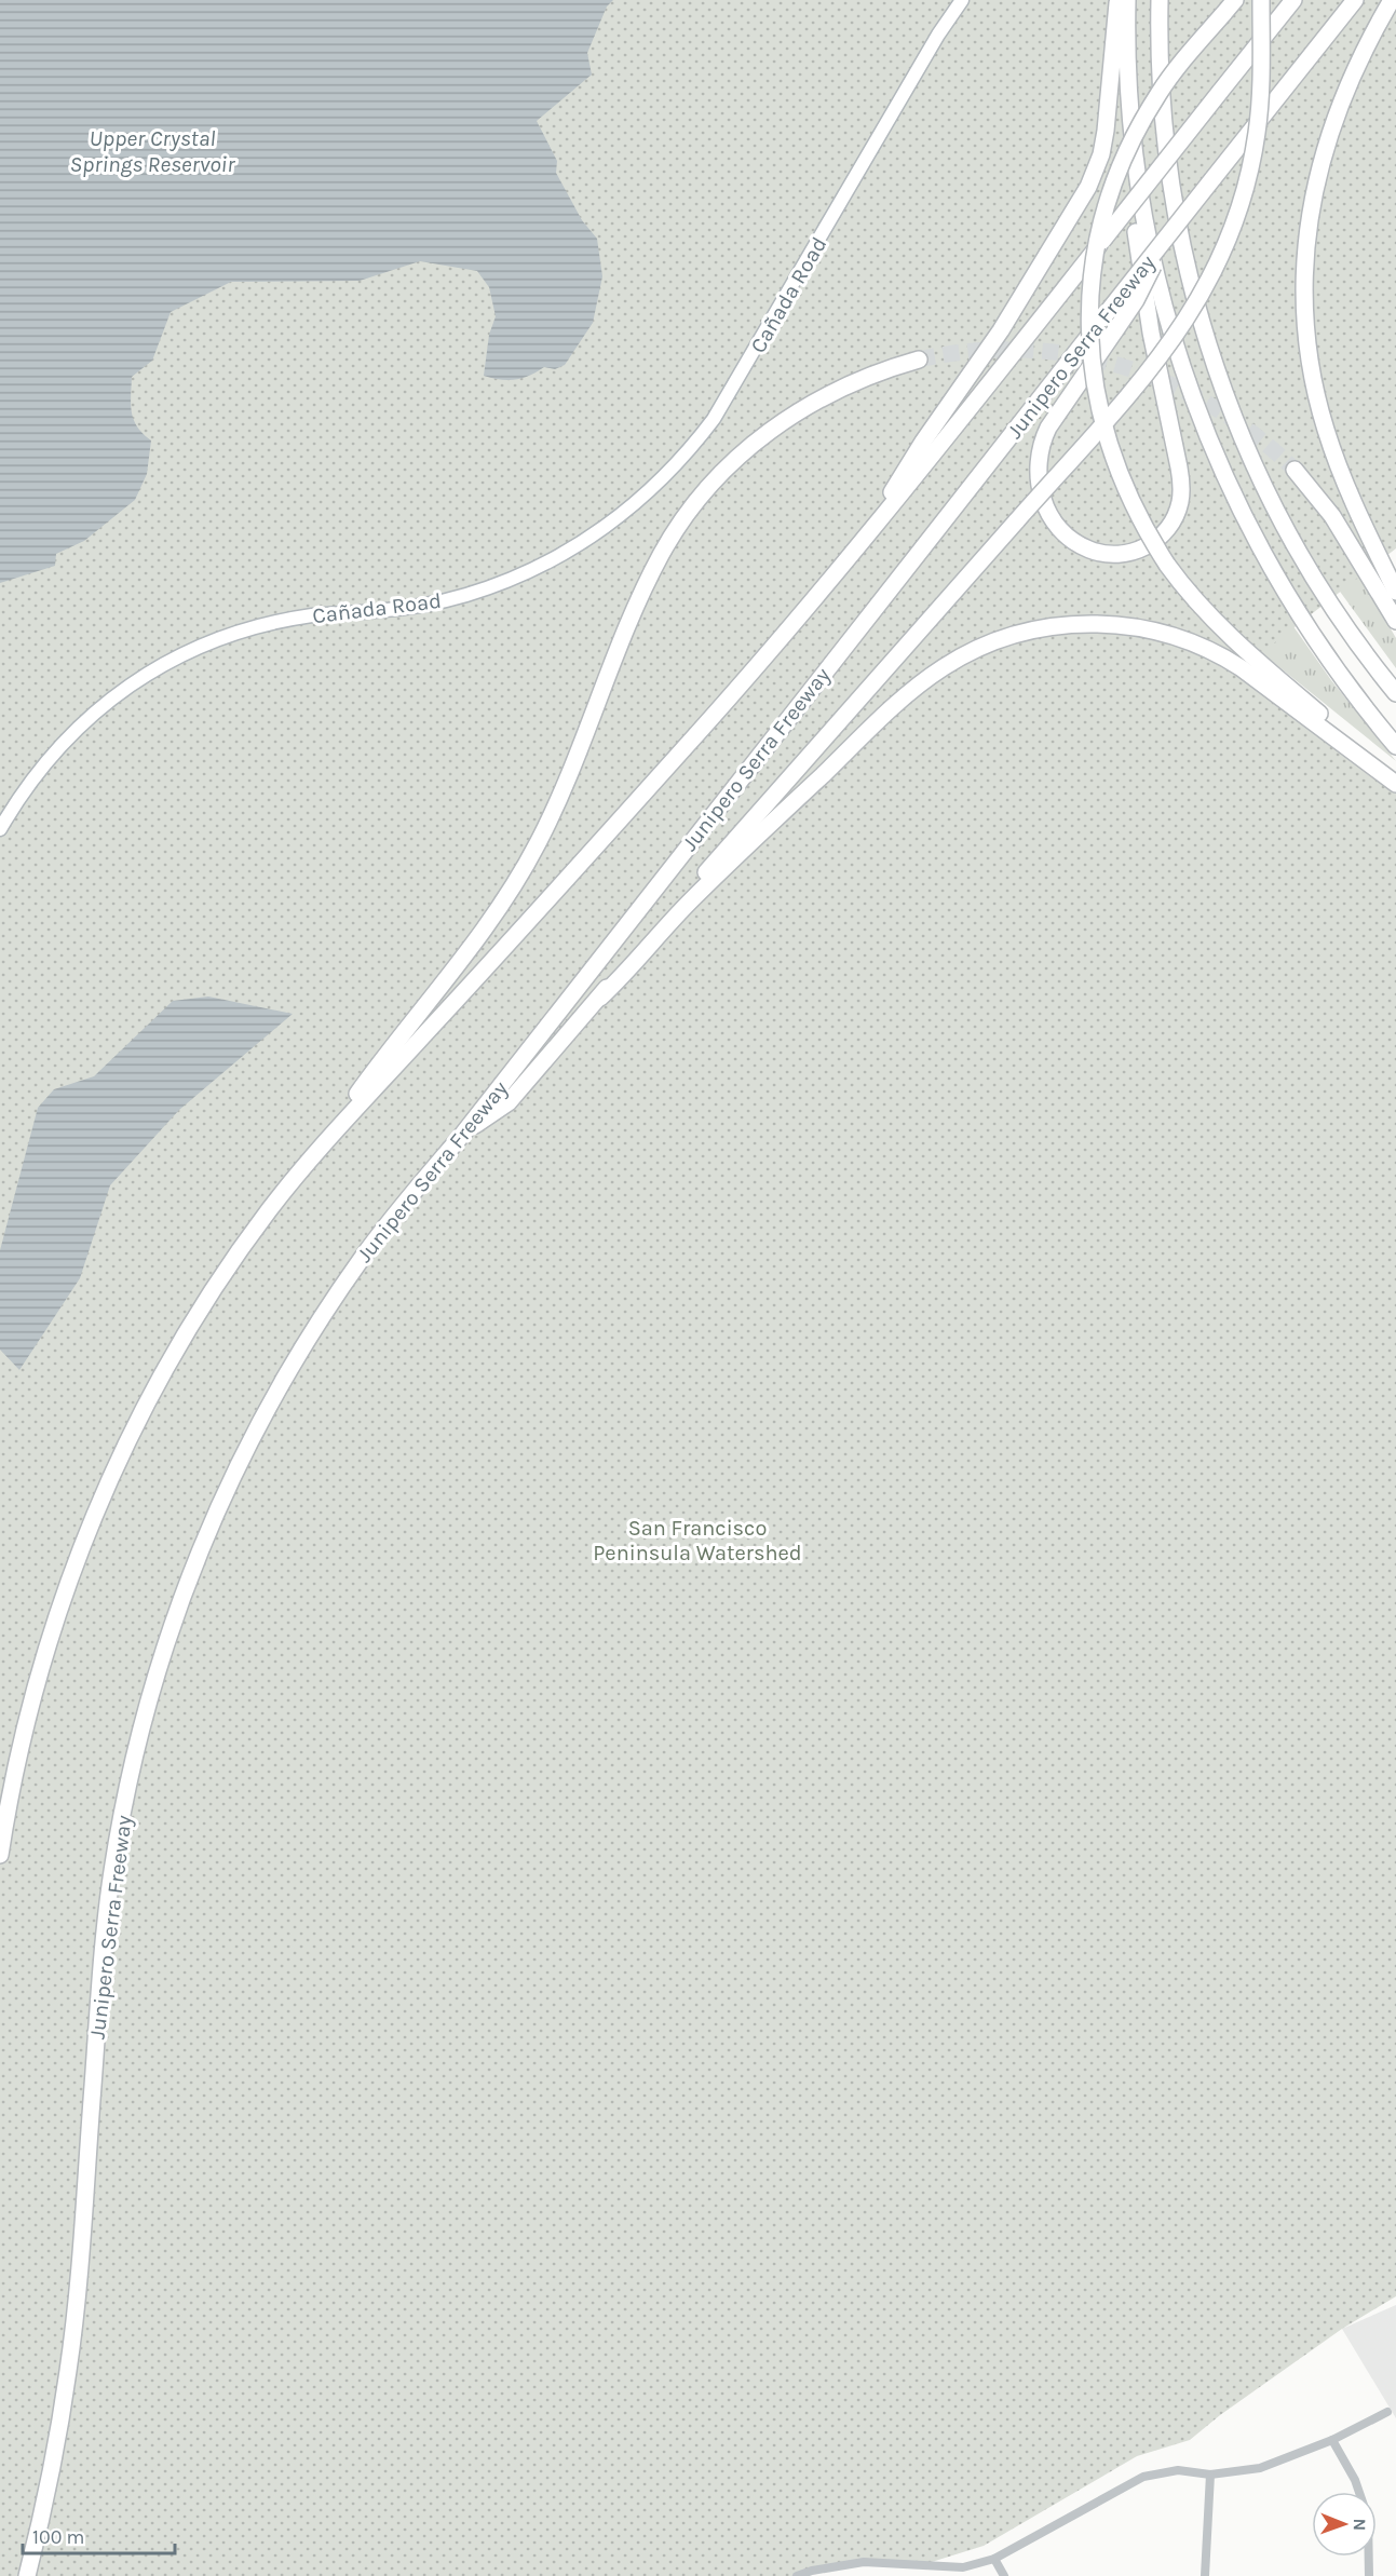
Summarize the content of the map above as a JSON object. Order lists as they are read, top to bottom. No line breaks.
{"streets":{"highway":["Junipero Serra Freeway"],"main road":["Cañada Road"]},"water":["Upper Crystal Springs Reservoir"],"parks":["San Francisco Peninsula Watershed"],"scale_bar":"100 m","north":"right"}
